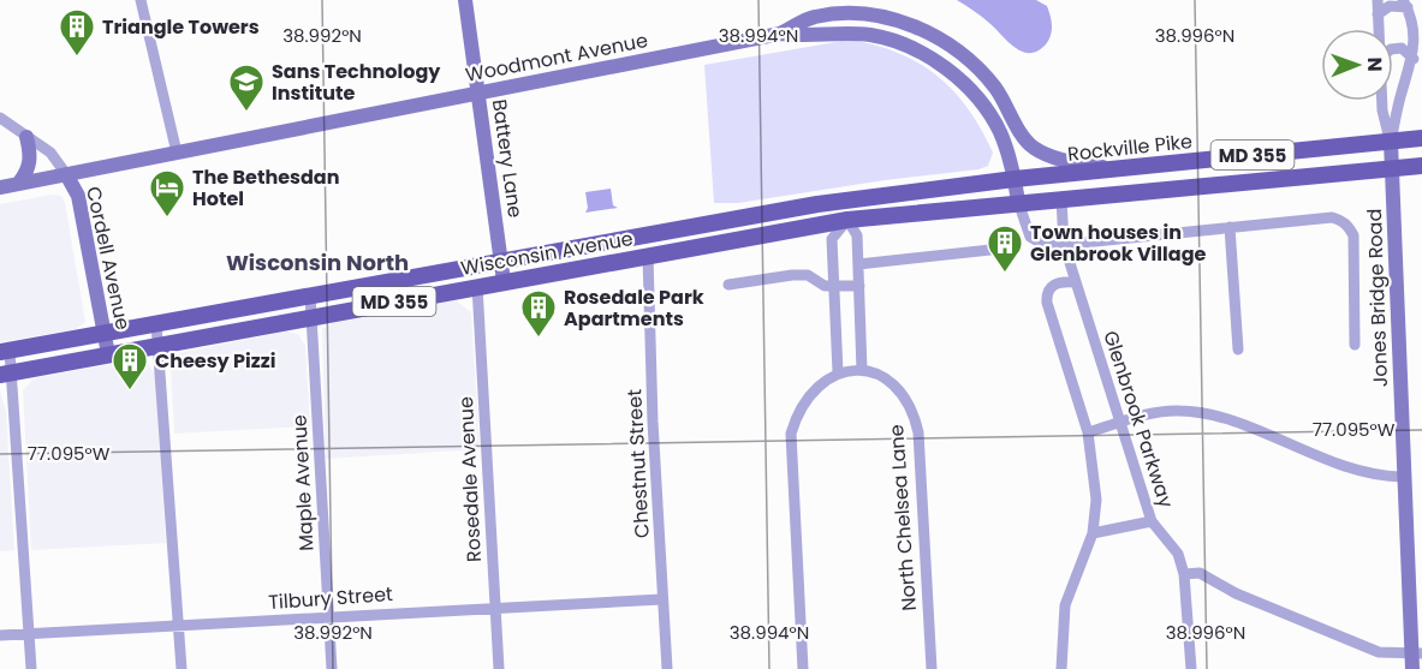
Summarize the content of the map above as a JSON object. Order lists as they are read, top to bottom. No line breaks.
{"streets":{"main road":["Rockville Pike","MD 355","Wisconsin Avenue"],"street":["Woodmont Avenue","Battery Lane","Cordell Avenue","Jones Bridge Road","Glenbrook Parkway","Chestnut Street","Rosedale Avenue","Maple Avenue","North Chelsea Lane","Tilbury Street"]},"crossings":[["Woodmont Avenue","Rockville Pike"],["Woodmont Avenue","MD 355"],["Woodmont Avenue","Battery Lane"],["Woodmont Avenue","Wisconsin Avenue"],["Woodmont Avenue","Cordell Avenue"],["Rockville Pike","Wisconsin Avenue"],["Rockville Pike","Jones Bridge Road"],["MD 355","Wisconsin Avenue"],["MD 355","Jones Bridge Road"],["MD 355","Glenbrook Parkway"],["Battery Lane","Wisconsin Avenue"],["Wisconsin Avenue","Cordell Avenue"],["Wisconsin Avenue","Chestnut Street"],["Wisconsin Avenue","Rosedale Avenue"],["Wisconsin Avenue","Maple Avenue"],["Chestnut Street","Tilbury Street"],["Rosedale Avenue","Tilbury Street"],["Maple Avenue","Tilbury Street"]],"districts":["Wisconsin North"],"places":{"building":["Triangle Towers","Town houses in Glenbrook Village","Rosedale Park Apartments","Cheesy Pizzi"],"school or university":["Sans Technology Institute"],"hotel":["The Bethesdan Hotel"]},"north":"right","coordinates":["38.992°N","38.994°N","38.996°N","77.095°W"]}
